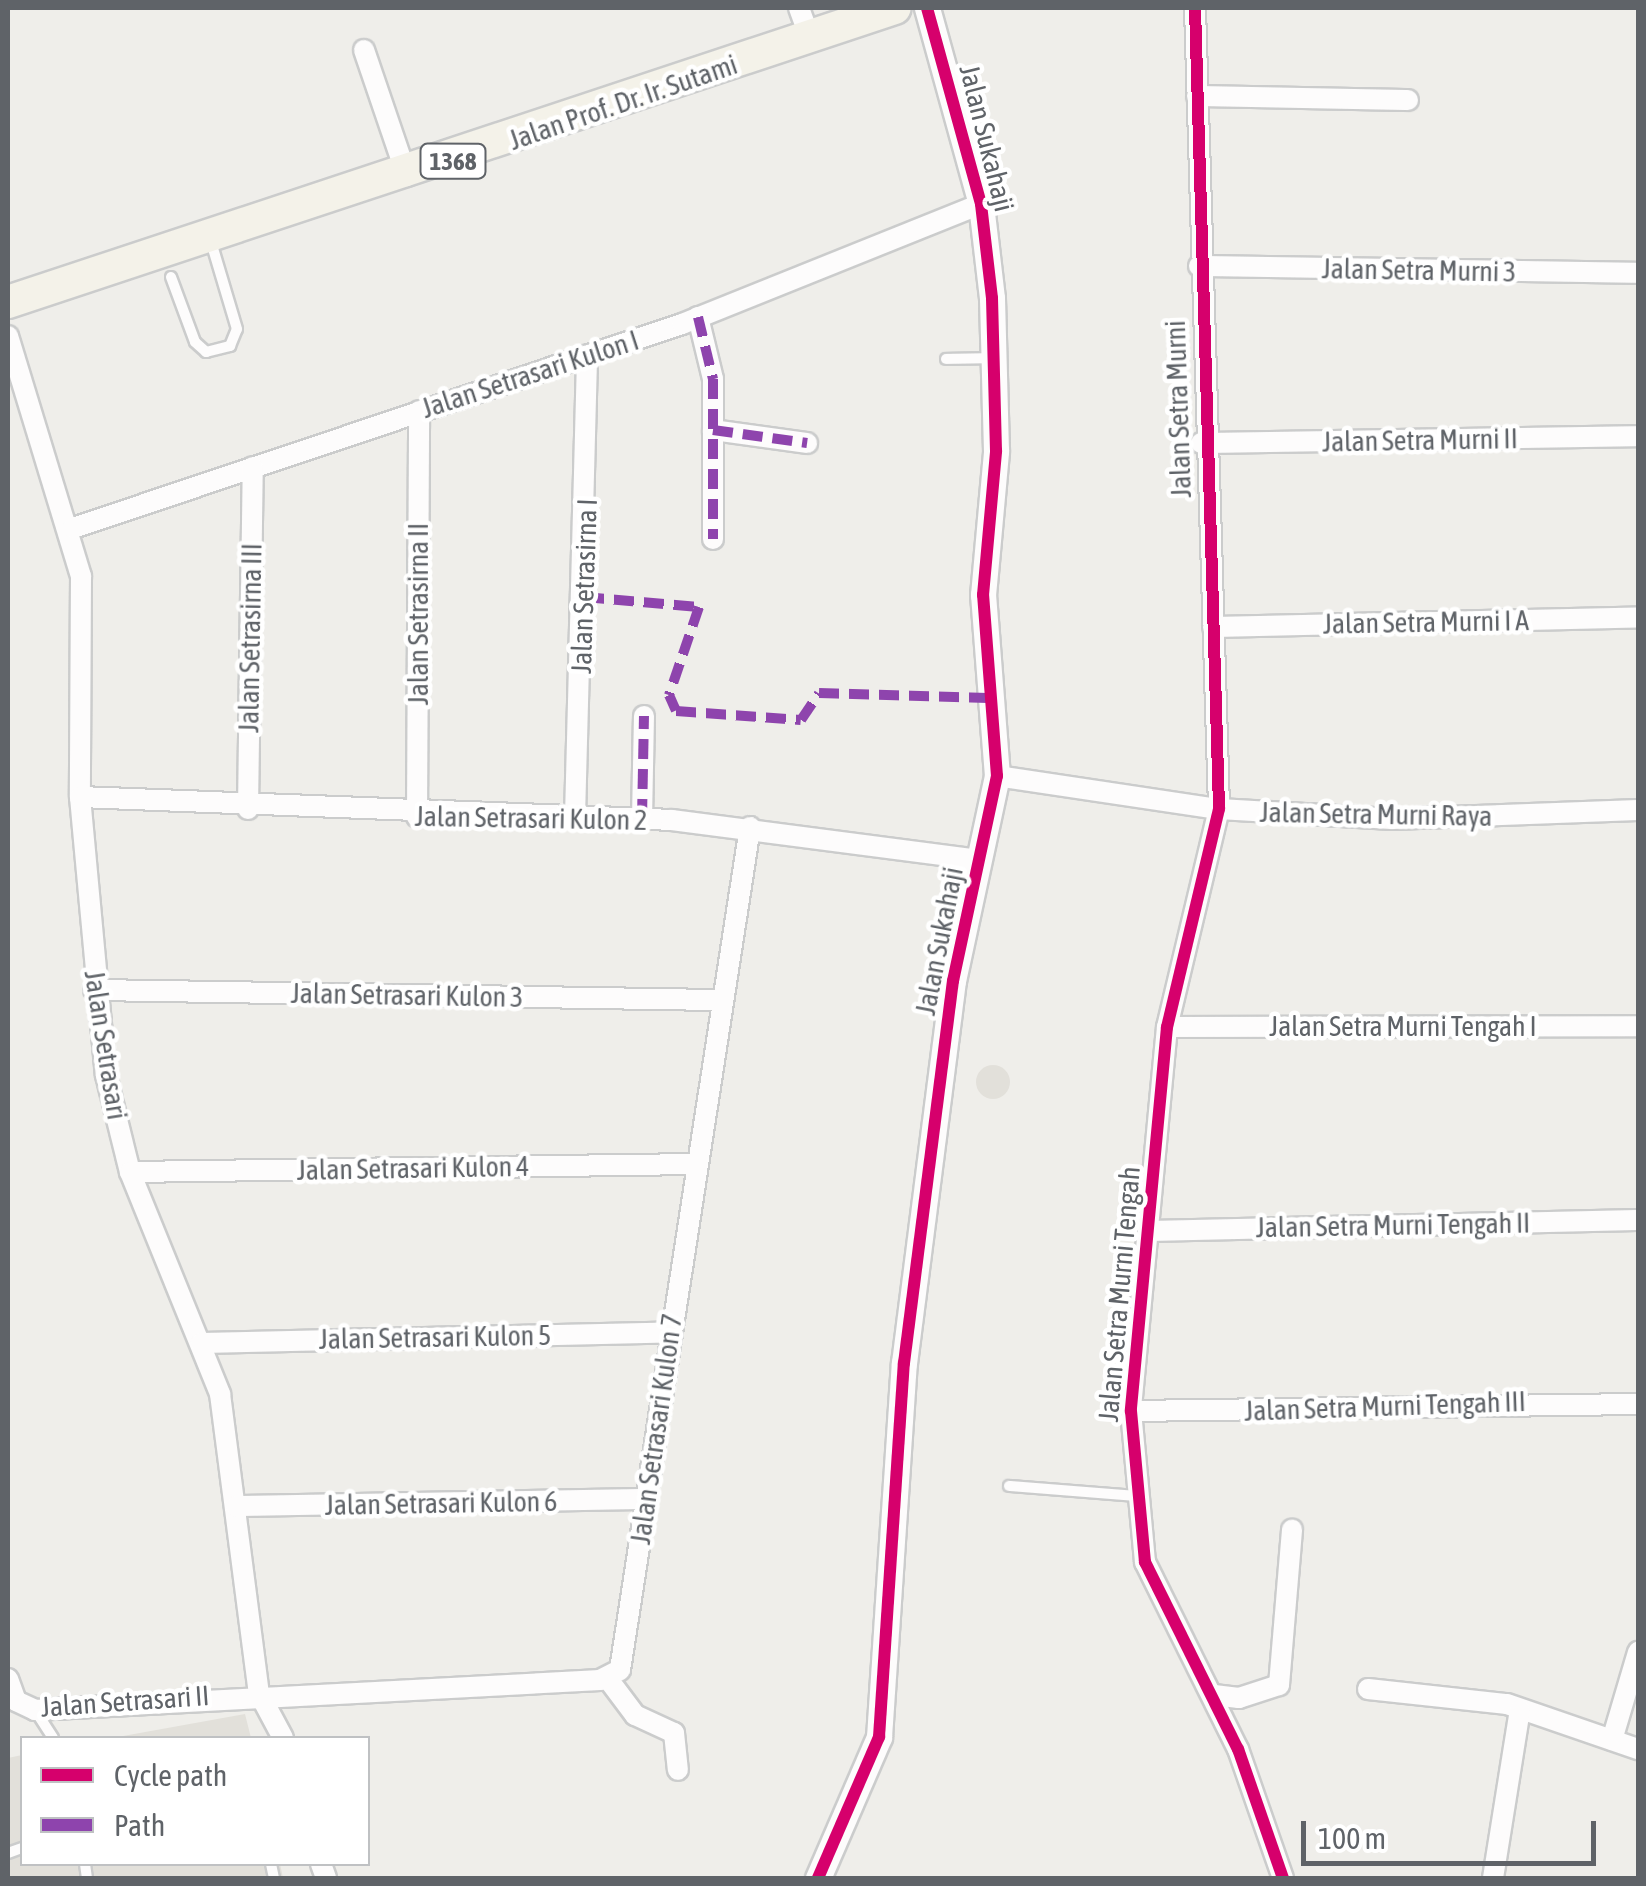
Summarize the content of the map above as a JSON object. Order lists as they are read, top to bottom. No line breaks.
{"streets":{"main road":["Jalan Prof. Dr. Ir. Sutami","1368"],"street":["Jalan Sukahaji","Jalan Setra Murni 3","Jalan Setrasari Kulon I","Jalan Setra Murni","Jalan Setra Murni II","Jalan Setrasirna I","Jalan Setrasirna II","Jalan Setra Murni I A","Jalan Setrasirna III","Jalan Setra Murni Raya","Jalan Setrasari Kulon 2","Jalan Setrasari Kulon 3","Jalan Setra Murni Tengah I","Jalan Setrasari","Jalan Setrasari Kulon 4","Jalan Setra Murni Tengah II","Jalan Setra Murni Tengah","Jalan Setrasari Kulon 5","Jalan Setra Murni Tengah III","Jalan Setrasari Kulon 7","Jalan Setrasari Kulon 6","Jalan Setrasari II"]},"crossings":[["Jalan Sukahaji","Jalan Setrasari Kulon I"],["Jalan Sukahaji","Jalan Setra Murni Raya"],["Jalan Sukahaji","Jalan Setrasari Kulon 2"],["Jalan Setra Murni 3","Jalan Setra Murni"],["Jalan Setrasari Kulon I","Jalan Setrasirna I"],["Jalan Setrasari Kulon I","Jalan Setrasirna II"],["Jalan Setrasari Kulon I","Jalan Setrasirna III"],["Jalan Setrasari Kulon I","Jalan Setrasari"],["Jalan Setra Murni","Jalan Setra Murni II"],["Jalan Setra Murni","Jalan Setra Murni I A"],["Jalan Setra Murni","Jalan Setra Murni Raya"],["Jalan Setra Murni","Jalan Setra Murni Tengah"],["Jalan Setrasirna I","Jalan Setrasari Kulon 2"],["Jalan Setrasirna II","Jalan Setrasari Kulon 2"],["Jalan Setrasirna III","Jalan Setrasari Kulon 2"],["Jalan Setra Murni Raya","Jalan Setra Murni Tengah"],["Jalan Setrasari Kulon 2","Jalan Setrasari"],["Jalan Setrasari Kulon 2","Jalan Setrasari Kulon 7"],["Jalan Setrasari Kulon 3","Jalan Setrasari"],["Jalan Setrasari Kulon 3","Jalan Setrasari Kulon 7"],["Jalan Setra Murni Tengah I","Jalan Setra Murni Tengah"],["Jalan Setrasari","Jalan Setrasari Kulon 4"],["Jalan Setrasari","Jalan Setrasari Kulon 5"],["Jalan Setrasari","Jalan Setrasari Kulon 6"],["Jalan Setrasari","Jalan Setrasari II"],["Jalan Setrasari Kulon 4","Jalan Setrasari Kulon 7"],["Jalan Setra Murni Tengah II","Jalan Setra Murni Tengah"],["Jalan Setra Murni Tengah","Jalan Setra Murni Tengah III"],["Jalan Setrasari Kulon 5","Jalan Setrasari Kulon 7"],["Jalan Setrasari Kulon 7","Jalan Setrasari Kulon 6"]],"legend":["Cycle path","Path"],"scale_bar":"100 m"}
